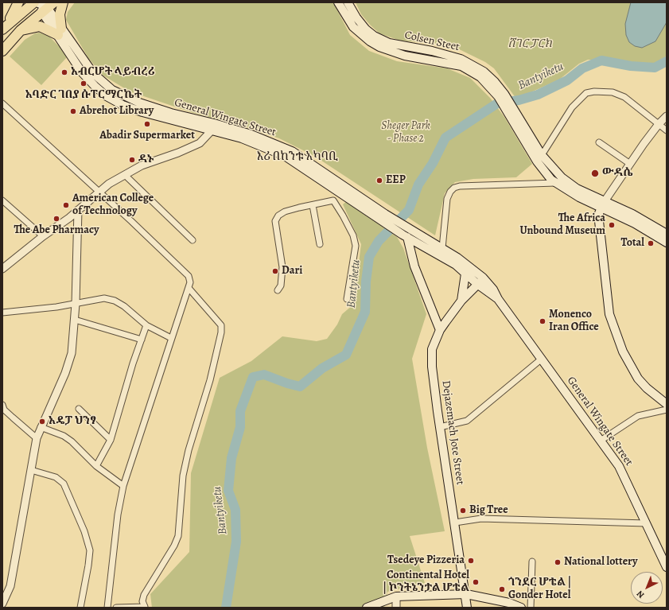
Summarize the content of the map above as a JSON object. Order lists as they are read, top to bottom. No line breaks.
{"streets":{"main road":["Colsen Steet","General Wingate Street","Dejazemach Jote Street"]},"crossings":[["General Wingate Street","Dejazemach Jote Street"]],"districts":["እሪ በከንቱ አካባቢ"],"water":["Bantyiketu"],"parks":["ሸገር ፓርክ","Sheger Park - Phase 2"],"places":["አብርሆት ላይብረሪ","አባድር ገበያ ሱፐርማርኬት","Abrehot Library","Abadir Supermarket","ዳኑ","ውዳሴ","EEP","American College of Technology","The Abe Pharmacy","The Africa Unbound Museum","Total","Dari","Monenco Iran Office","አዴፓ ህንፃ","Big Tree","Tsedeye Pizzeria","National lottery","Continental Hotel | ኮንትኔንታል ሆቴል","ጎንደር ሆቴል | Gonder Hotel"],"north":"bottom left"}
